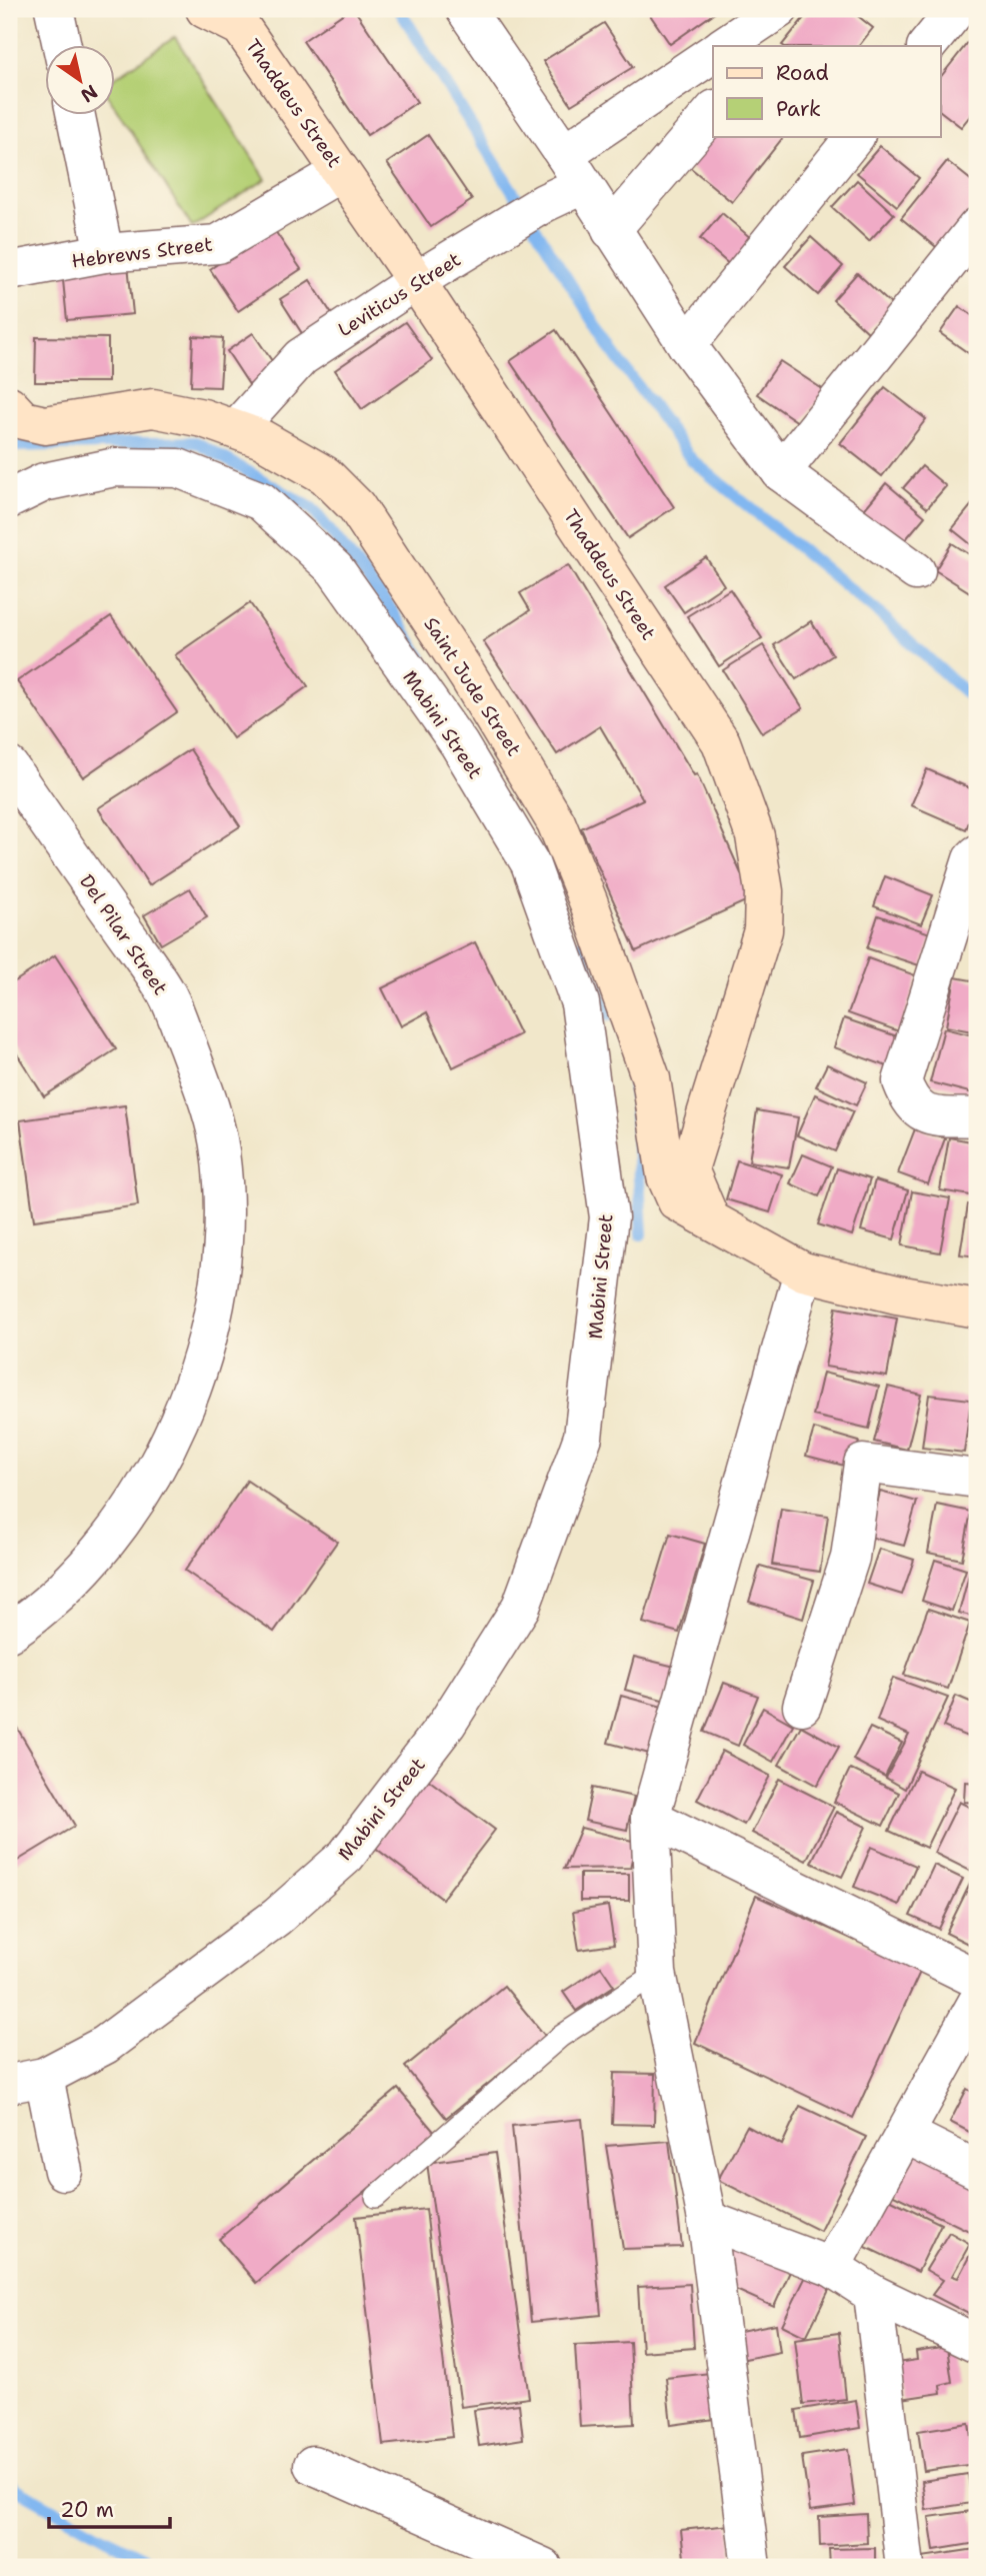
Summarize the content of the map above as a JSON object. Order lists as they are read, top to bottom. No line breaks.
{"streets":{"street":["Thaddeus Street","Hebrews Street","Leviticus Street","Saint Jude Street","Mabini Street","Del Pilar Street"]},"crossings":[["Thaddeus Street","Hebrews Street"],["Thaddeus Street","Leviticus Street"],["Thaddeus Street","Saint Jude Street"],["Leviticus Street","Saint Jude Street"]],"legend":["Road","Park"],"scale_bar":"20 m","north":"bottom right"}
